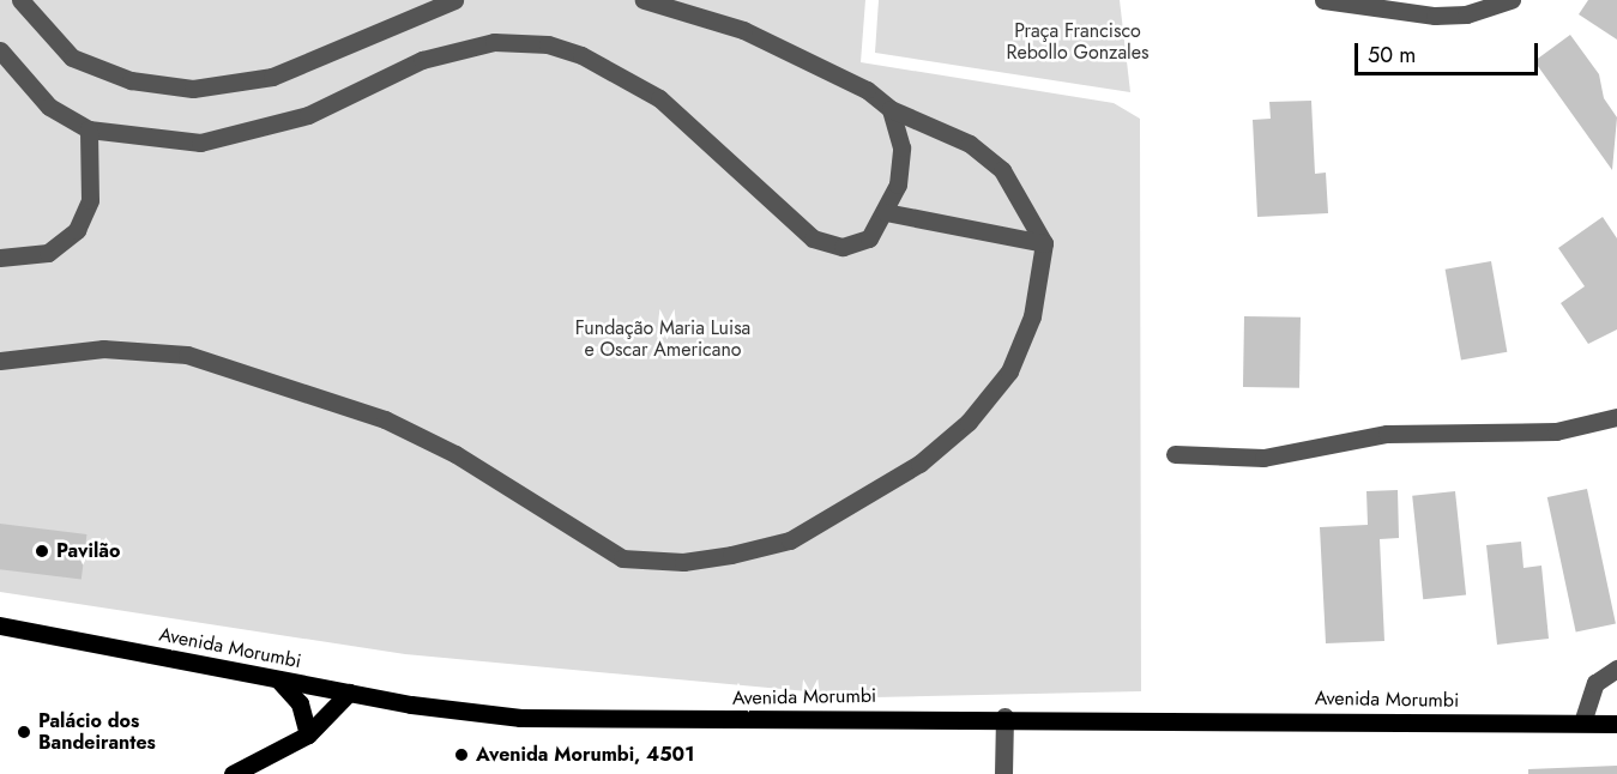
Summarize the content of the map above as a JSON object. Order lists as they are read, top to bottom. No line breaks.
{"streets":{"main road":["Avenida Morumbi"]},"parks":["Praça Francisco Rebollo Gonzales","Fundação Maria Luisa e Oscar Americano"],"places":["Pavilão","Palácio dos Bandeirantes","Avenida Morumbi, 4501"],"scale_bar":"50 m"}
